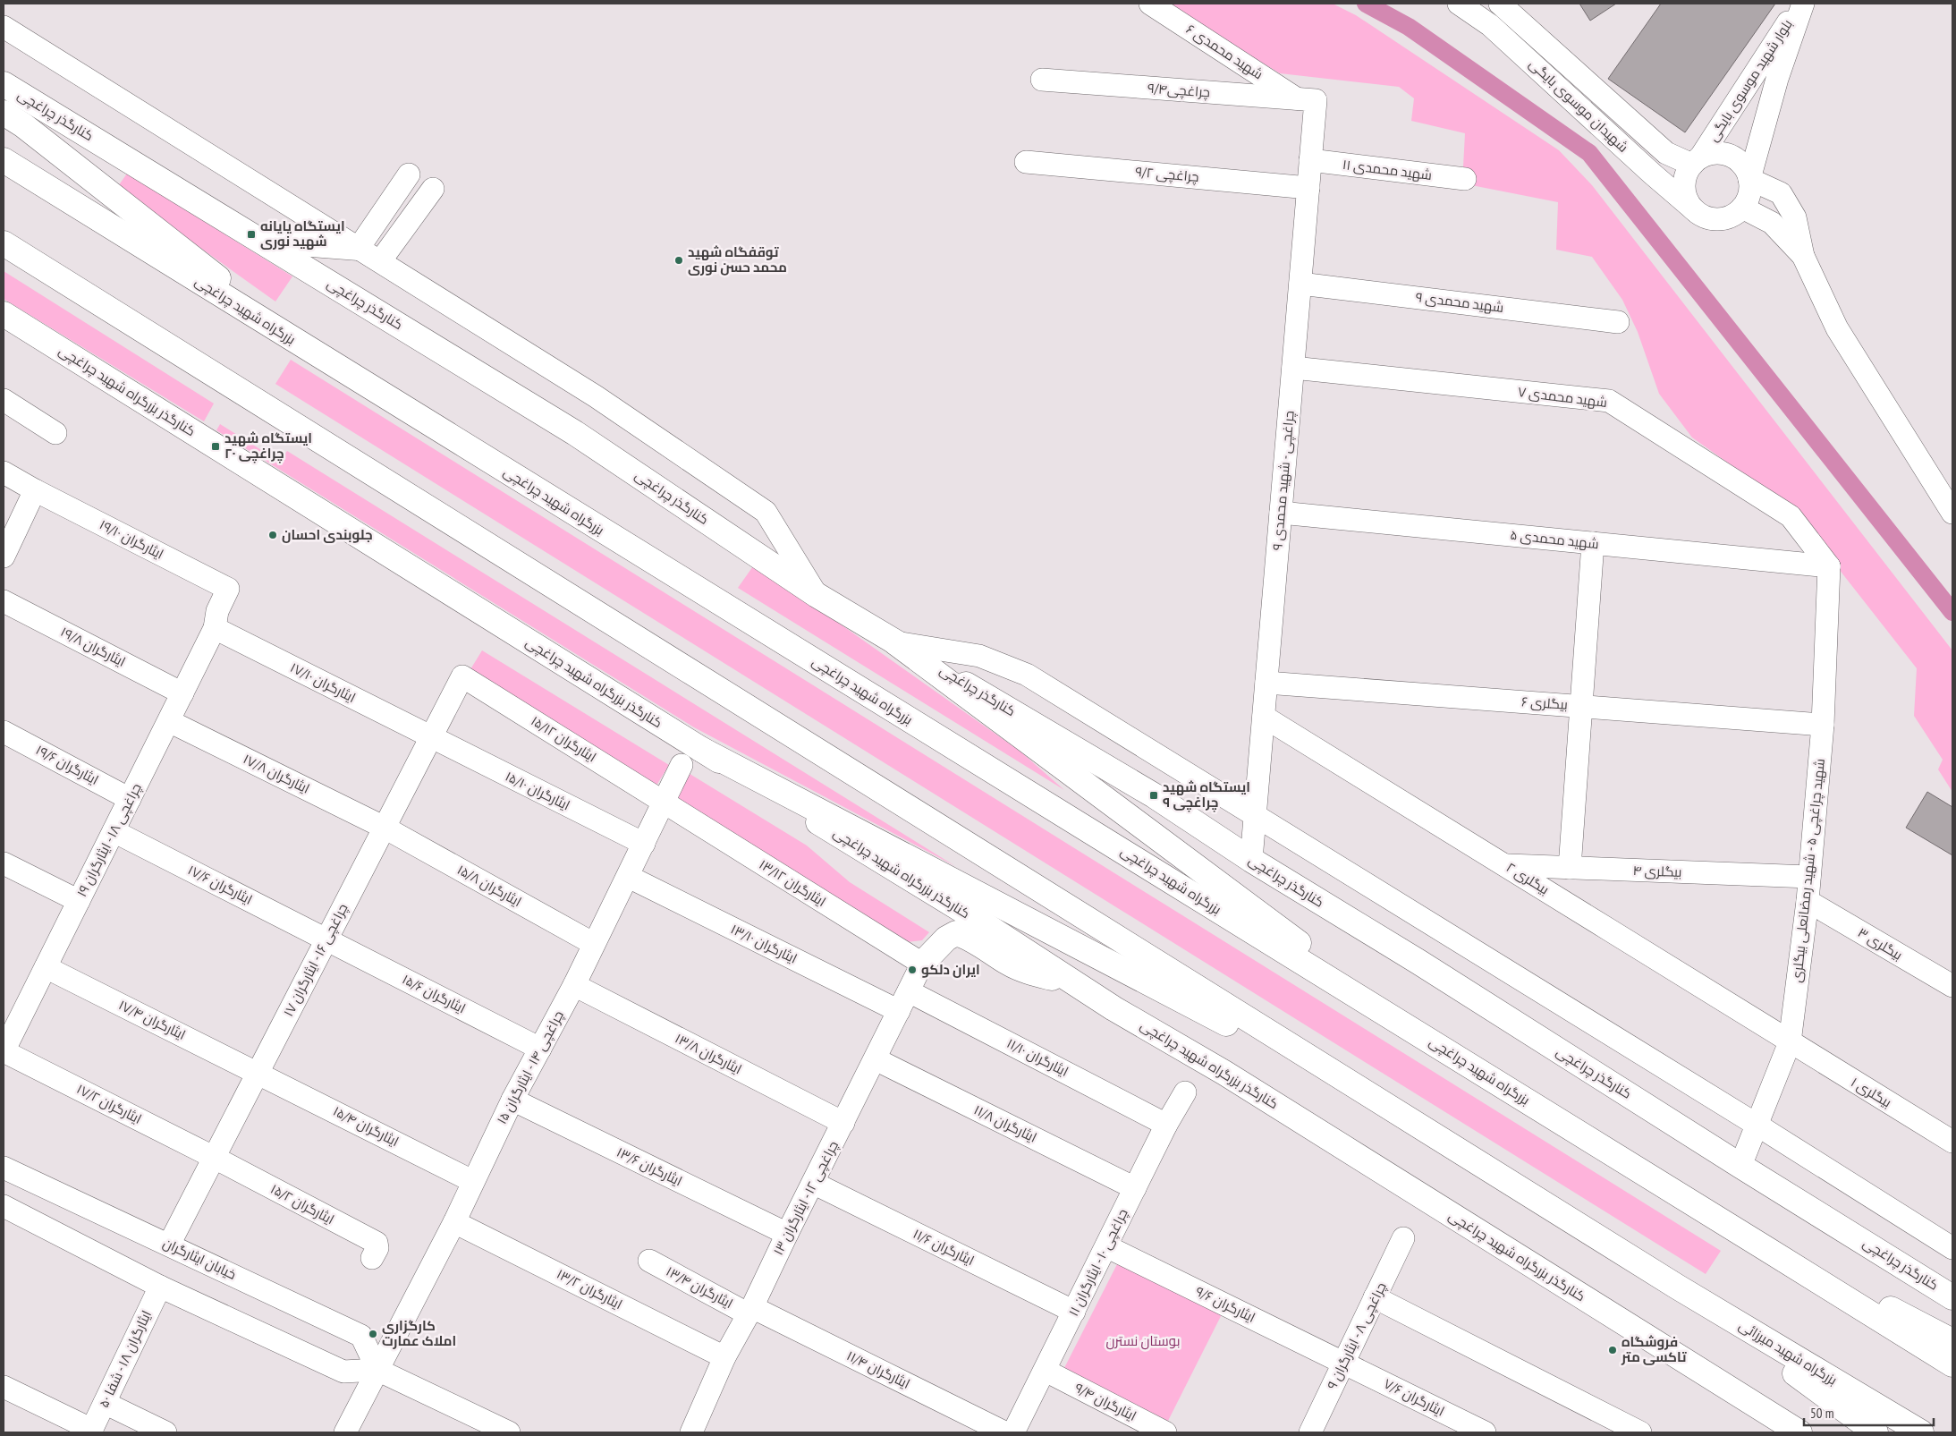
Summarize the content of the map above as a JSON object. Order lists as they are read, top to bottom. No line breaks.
{"streets":{"main road":["کنارگذر چراغچی","بزرگراه شهید چراغچی","کنارگذر بزرگراه شهید چراغچی","بزرگراه شهید میرزائی"],"street":["شهید محمدی ۶","بلوار شهید موسوی بایگی","۹/۴چراغچی","شهیدان موسوی بایگی","شهید محمدی ۱۱","۹/۲ چراغچی","شهید محمدی ۹","شهید محمدی ۷","۹ چراغچی - شهید محمدی","ایثارگران ۱۹/۱۰","شهید محمدی ۵","ایثارگران ۱۹/۸","ایثارگران ۱۷/۱۰","بیگلری ۶","ایثارگران ۱۵/۱۲","ایثارگران ۱۹/۶","ایثارگران ۱۷/۸","ایثارگران ۱۵/۱۰","چراغچی ۱۸ - ایثارگران ۱۹","شهید چراغچی ۵ - شهید رمضانعلی بیگلری","بیگلری ۴","بیگلری ۲","ایثارگران ۱۳/۱۲","ایثارگران ۱۷/۶","ایثارگران ۱۵/۸","ایثارگران ۱۳/۱۰","بیگلری ۳","چراغچی ۱۶ - ایثارگران ۱۷","ایثارگران ۱۵/۶","ایثارگران ۱۷/۴","ایثارگران ۱۳/۸","ایثارگران ۱۱/۱۰","چراغچی ۱۴ - ایثارگران ۱۵","بیگلری ۱","ایثارگران ۱۷/۲","ایثارگران ۱۱/۸","ایثارگران ۱۵/۴","ایثارگران ۱۳/۶","چراغچی ۱۲ - ایثارگران ۱۳","ایثارگران ۱۵/۲","ایثارگران ۱۱/۶","خیابان ایثارگران","چراغچی ۱۰ - ایثارگران ۱۱","ایثارگران ۱۳/۴","ایثارگران ۱۳/۲","ایثارگران ۹/۶","چراغچی ۸ - ایثارگران ۹","ایثارگران ۱۸ - شفا ۵۰","ایثارگران ۱۱/۴","ایثارگران ۷/۶","ایثارگران ۹/۴"]},"crossings":[["شهید محمدی ۶","۹/۴چراغچی"],["شهید محمدی ۶","۹ چراغچی - شهید محمدی"],["بلوار شهید موسوی بایگی","شهیدان موسوی بایگی"],["۹/۴چراغچی","۹ چراغچی - شهید محمدی"],["کنارگذر چراغچی","۹ چراغچی - شهید محمدی"],["کنارگذر چراغچی","شهید چراغچی ۵ - شهید رمضانعلی بیگلری"],["شهید محمدی ۱۱","۹ چراغچی - شهید محمدی"],["۹/۲ چراغچی","۹ چراغچی - شهید محمدی"],["شهید محمدی ۹","۹ چراغچی - شهید محمدی"],["شهید محمدی ۷","۹ چراغچی - شهید محمدی"],["شهید محمدی ۷","شهید محمدی ۵"],["شهید محمدی ۷","شهید چراغچی ۵ - شهید رمضانعلی بیگلری"],["۹ چراغچی - شهید محمدی","شهید محمدی ۵"],["۹ چراغچی - شهید محمدی","بیگلری ۶"],["۹ چراغچی - شهید محمدی","بیگلری ۲"],["ایثارگران ۱۹/۱۰","چراغچی ۱۸ - ایثارگران ۱۹"],["شهید محمدی ۵","شهید چراغچی ۵ - شهید رمضانعلی بیگلری"],["ایثارگران ۱۹/۸","چراغچی ۱۸ - ایثارگران ۱۹"],["ایثارگران ۱۷/۱۰","ایثارگران ۱۵/۱۰"],["ایثارگران ۱۷/۱۰","چراغچی ۱۸ - ایثارگران ۱۹"],["ایثارگران ۱۷/۱۰","چراغچی ۱۶ - ایثارگران ۱۷"],["بیگلری ۶","شهید چراغچی ۵ - شهید رمضانعلی بیگلری"],["ایثارگران ۱۵/۱۲","ایثارگران ۱۳/۱۲"],["ایثارگران ۱۵/۱۲","چراغچی ۱۶ - ایثارگران ۱۷"],["ایثارگران ۱۵/۱۲","چراغچی ۱۴ - ایثارگران ۱۵"],["ایثارگران ۱۹/۶","چراغچی ۱۸ - ایثارگران ۱۹"],["ایثارگران ۱۷/۸","چراغچی ۱۸ - ایثارگران ۱۹"],["ایثارگران ۱۷/۸","ایثارگران ۱۵/۸"],["ایثارگران ۱۷/۸","چراغچی ۱۶ - ایثارگران ۱۷"],["ایثارگران ۱۵/۱۰","چراغچی ۱۶ - ایثارگران ۱۷"],["ایثارگران ۱۵/۱۰","چراغچی ۱۴ - ایثارگران ۱۵"],["چراغچی ۱۸ - ایثارگران ۱۹","ایثارگران ۱۷/۶"],["چراغچی ۱۸ - ایثارگران ۱۹","ایثارگران ۱۷/۴"],["چراغچی ۱۸ - ایثارگران ۱۹","ایثارگران ۱۷/۲"],["شهید چراغچی ۵ - شهید رمضانعلی بیگلری","بیگلری ۴"],["شهید چراغچی ۵ - شهید رمضانعلی بیگلری","بیگلری ۲"],["شهید چراغچی ۵ - شهید رمضانعلی بیگلری","بیگلری ۳"],["شهید چراغچی ۵ - شهید رمضانعلی بیگلری","بیگلری ۱"],["بیگلری ۴","بیگلری ۲"],["بیگلری ۲","بیگلری ۱"],["ایثارگران ۱۳/۱۲","چراغچی ۱۴ - ایثارگران ۱۵"],["ایثارگران ۱۳/۱۲","چراغچی ۱۲ - ایثارگران ۱۳"],["ایثارگران ۱۷/۶","چراغچی ۱۶ - ایثارگران ۱۷"],["ایثارگران ۱۷/۶","ایثارگران ۱۵/۶"],["ایثارگران ۱۵/۸","چراغچی ۱۶ - ایثارگران ۱۷"],["ایثارگران ۱۵/۸","چراغچی ۱۴ - ایثارگران ۱۵"],["ایثارگران ۱۳/۱۰","چراغچی ۱۴ - ایثارگران ۱۵"],["ایثارگران ۱۳/۱۰","چراغچی ۱۲ - ایثارگران ۱۳"],["چراغچی ۱۶ - ایثارگران ۱۷","ایثارگران ۱۵/۶"],["چراغچی ۱۶ - ایثارگران ۱۷","ایثارگران ۱۷/۴"],["چراغچی ۱۶ - ایثارگران ۱۷","ایثارگران ۱۷/۲"],["چراغچی ۱۶ - ایثارگران ۱۷","ایثارگران ۱۵/۴"],["چراغچی ۱۶ - ایثارگران ۱۷","ایثارگران ۱۵/۲"],["چراغچی ۱۶ - ایثارگران ۱۷","خیابان ایثارگران"],["ایثارگران ۱۵/۶","چراغچی ۱۴ - ایثارگران ۱۵"],["ایثارگران ۱۷/۴","ایثارگران ۱۵/۴"],["ایثارگران ۱۳/۸","چراغچی ۱۴ - ایثارگران ۱۵"],["ایثارگران ۱۳/۸","چراغچی ۱۲ - ایثارگران ۱۳"],["ایثارگران ۱۱/۱۰","چراغچی ۱۲ - ایثارگران ۱۳"],["ایثارگران ۱۱/۱۰","چراغچی ۱۰ - ایثارگران ۱۱"],["چراغچی ۱۴ - ایثارگران ۱۵","ایثارگران ۱۵/۴"],["چراغچی ۱۴ - ایثارگران ۱۵","ایثارگران ۱۳/۶"],["چراغچی ۱۴ - ایثارگران ۱۵","خیابان ایثارگران"],["چراغچی ۱۴ - ایثارگران ۱۵","ایثارگران ۱۳/۲"],["ایثارگران ۱۷/۲","ایثارگران ۱۵/۲"],["ایثارگران ۱۱/۸","چراغچی ۱۲ - ایثارگران ۱۳"],["ایثارگران ۱۱/۸","چراغچی ۱۰ - ایثارگران ۱۱"],["ایثارگران ۱۳/۶","چراغچی ۱۲ - ایثارگران ۱۳"],["چراغچی ۱۲ - ایثارگران ۱۳","ایثارگران ۱۱/۶"],["چراغچی ۱۲ - ایثارگران ۱۳","ایثارگران ۱۳/۴"],["چراغچی ۱۲ - ایثارگران ۱۳","ایثارگران ۱۳/۲"],["چراغچی ۱۲ - ایثارگران ۱۳","ایثارگران ۱۱/۴"],["ایثارگران ۱۱/۶","چراغچی ۱۰ - ایثارگران ۱۱"],["چراغچی ۱۰ - ایثارگران ۱۱","ایثارگران ۹/۶"],["چراغچی ۱۰ - ایثارگران ۱۱","ایثارگران ۹/۴"],["ایثارگران ۱۳/۴","ایثارگران ۱۱/۴"],["ایثارگران ۹/۶","چراغچی ۸ - ایثارگران ۹"],["ایثارگران ۹/۶","ایثارگران ۷/۶"],["چراغچی ۸ - ایثارگران ۹","ایثارگران ۷/۶"]],"parks":["بوستان نسترن"],"places":{"transit":["ایستگاه پایانه شهید نوری","ایستگاه شهید چراغچی ۲۰","ایستگاه شهید چراغچی ۹"],"other":["توقفگاه شهید محمد حسن نوری","جلوبندی احسان","ایران دلکو","کارگزاری املاک عمارت","فروشگاه تاکسی متر"]},"scale_bar":"50 m"}
